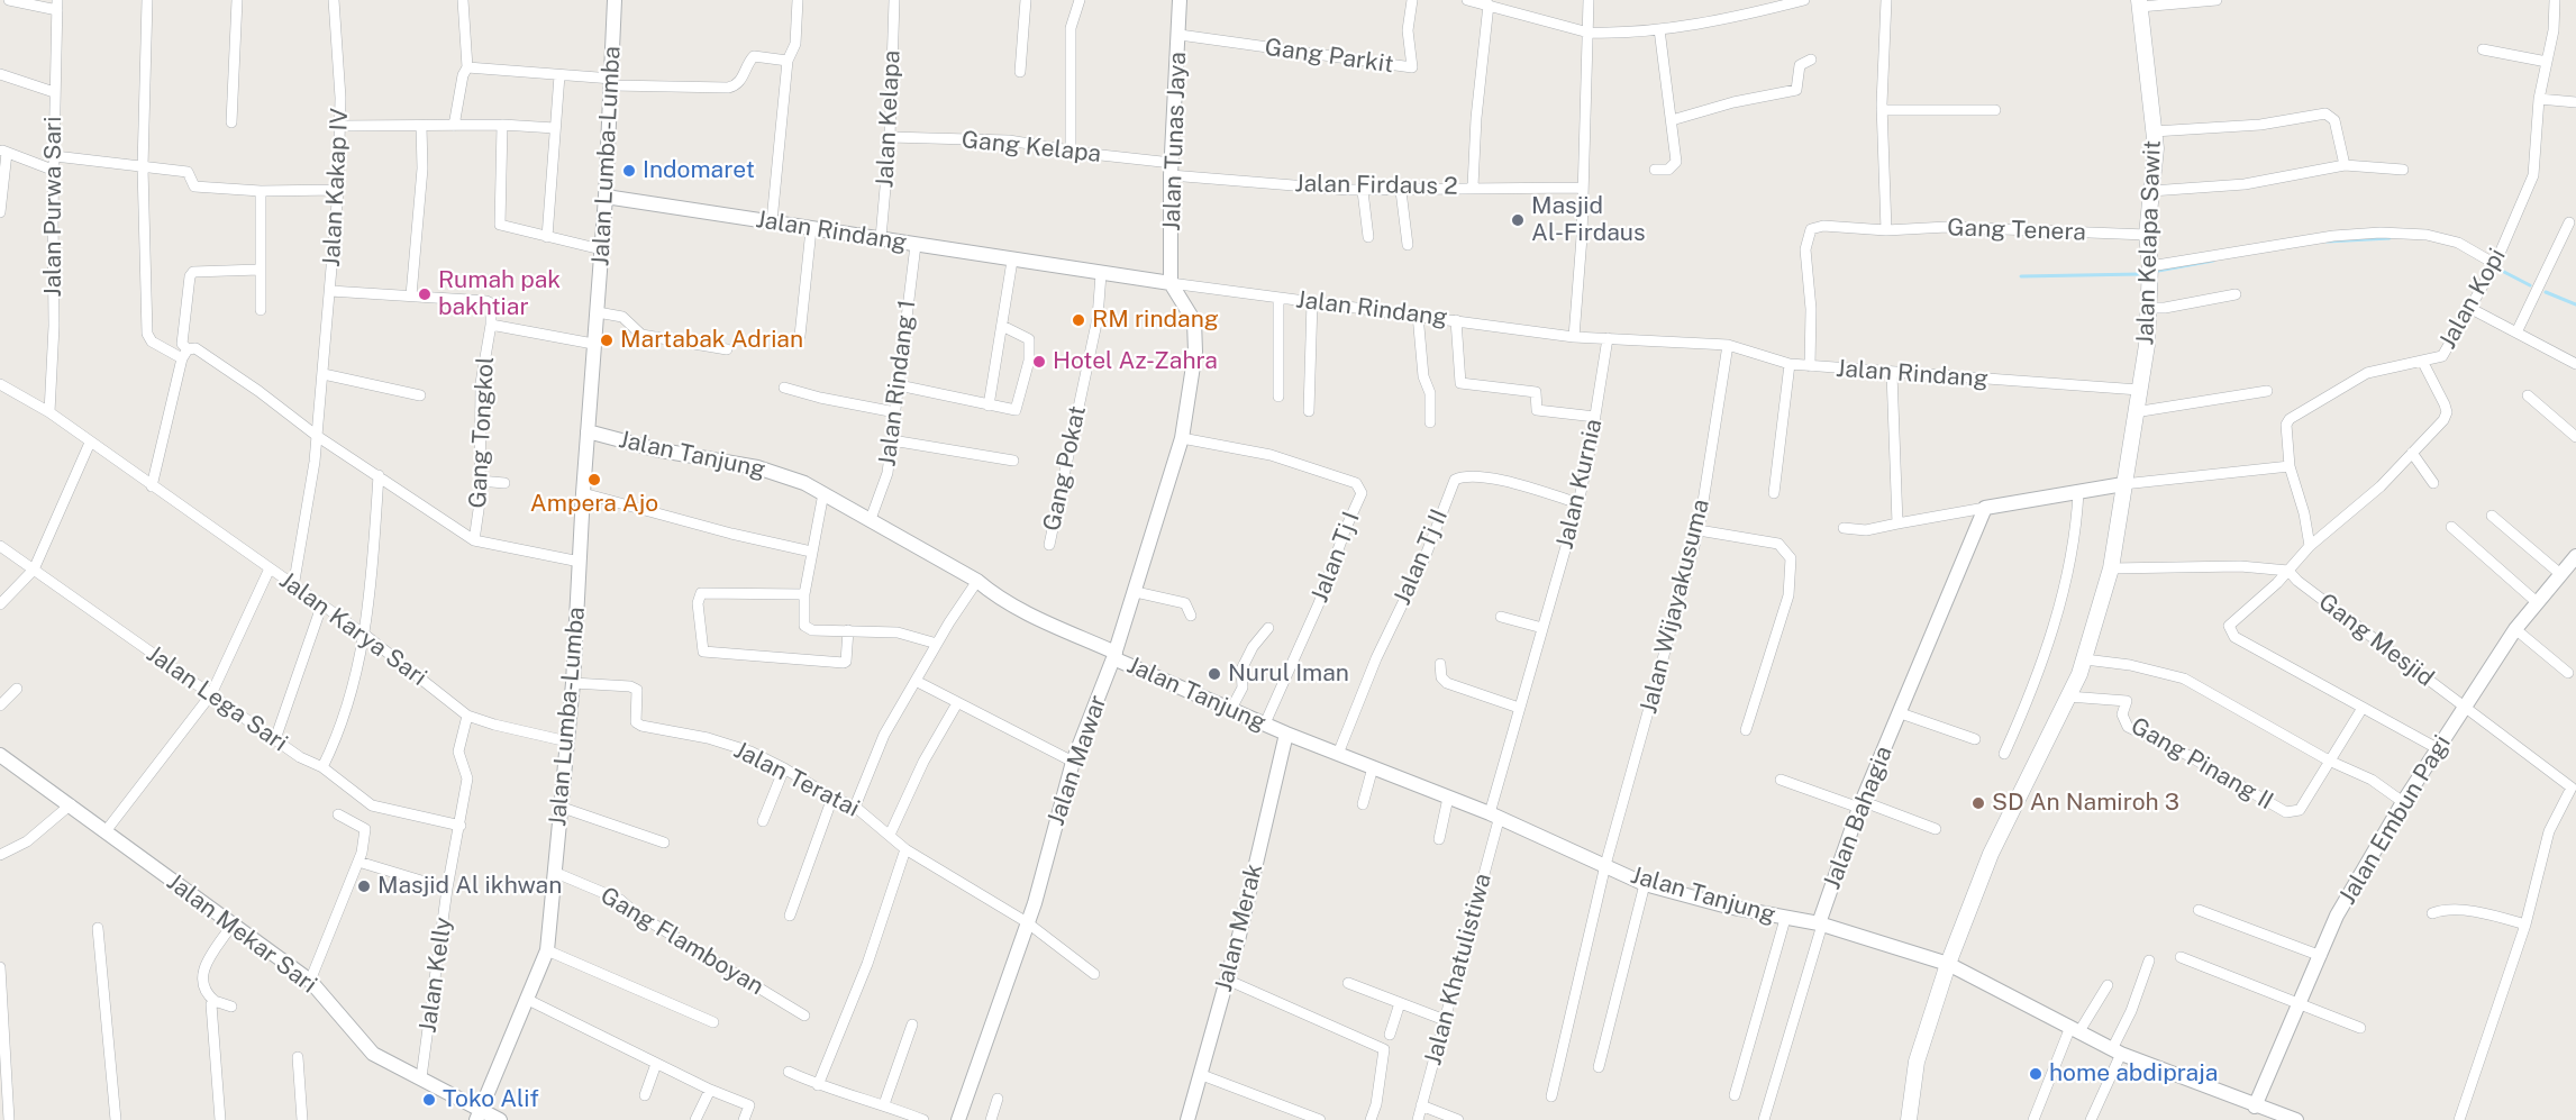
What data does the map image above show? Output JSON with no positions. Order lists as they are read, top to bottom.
{
  "streets": {
    "main road": ["Jalan Kelapa Sawit"],
    "street": [
      "Gang Parkit",
      "Jalan Kelapa",
      "Jalan Tunas Jaya",
      "Gang Kelapa",
      "Jalan Lumba-Lumba",
      "Jalan Firdaus 2",
      "Jalan Kakap IV",
      "Jalan Purwa Sari",
      "Gang Tenera",
      "Jalan Rindang",
      "Jalan Kopi",
      "Jalan Rindang 1",
      "Gang Tongkol",
      "Jalan Tanjung",
      "Gang Pokat",
      "Jalan Kurnia",
      "Jalan Tj I",
      "Jalan Tj II",
      "Jalan Wijayakusuma",
      "Jalan Karya Sari",
      "Gang Mesjid",
      "Jalan Lega Sari",
      "Jalan Mawar",
      "Gang Pinang II",
      "Jalan Teratai",
      "Jalan Bahagia",
      "Jalan Embun Pagi",
      "Jalan Merak",
      "Jalan Mekar Sari",
      "Gang Flamboyan",
      "Jalan Khatulistiwa",
      "Jalan Kelly"
    ]
  },
  "crossings": [
    ["Gang Parkit", "Jalan Tunas Jaya"],
    ["Jalan Kelapa", "Gang Kelapa"],
    ["Jalan Kelapa", "Jalan Rindang"],
    ["Jalan Tunas Jaya", "Gang Kelapa"],
    ["Jalan Tunas Jaya", "Jalan Firdaus 2"],
    ["Jalan Tunas Jaya", "Jalan Rindang"],
    ["Jalan Tunas Jaya", "Jalan Mawar"],
    ["Gang Kelapa", "Jalan Firdaus 2"],
    ["Jalan Lumba-Lumba", "Jalan Rindang"],
    ["Jalan Lumba-Lumba", "Gang Tongkol"],
    ["Jalan Lumba-Lumba", "Jalan Tanjung"],
    ["Jalan Lumba-Lumba", "Jalan Karya Sari"],
    ["Jalan Lumba-Lumba", "Jalan Teratai"],
    ["Jalan Lumba-Lumba", "Jalan Mekar Sari"],
    ["Jalan Lumba-Lumba", "Gang Flamboyan"],
    ["Jalan Kakap IV", "Gang Tongkol"],
    ["Jalan Kakap IV", "Jalan Karya Sari"],
    ["Jalan Purwa Sari", "Jalan Karya Sari"],
    ["Gang Tenera", "Jalan Rindang"],
    ["Gang Tenera", "Jalan Kelapa Sawit"],
    ["Jalan Rindang", "Jalan Kelapa Sawit"],
    ["Jalan Rindang", "Jalan Rindang 1"],
    ["Jalan Rindang", "Gang Pokat"],
    ["Jalan Rindang", "Jalan Kurnia"],
    ["Jalan Rindang", "Jalan Wijayakusuma"],
    ["Jalan Rindang", "Jalan Mawar"],
    ["Jalan Kelapa Sawit", "Jalan Tanjung"],
    ["Jalan Kelapa Sawit", "Gang Pinang II"],
    ["Jalan Rindang 1", "Jalan Tanjung"],
    ["Jalan Tanjung", "Jalan Kurnia"],
    ["Jalan Tanjung", "Jalan Tj I"],
    ["Jalan Tanjung", "Jalan Tj II"],
    ["Jalan Tanjung", "Jalan Wijayakusuma"],
    ["Jalan Tanjung", "Jalan Mawar"],
    ["Jalan Tanjung", "Jalan Bahagia"],
    ["Jalan Tanjung", "Jalan Embun Pagi"],
    ["Jalan Tanjung", "Jalan Merak"],
    ["Jalan Tanjung", "Jalan Khatulistiwa"],
    ["Jalan Kurnia", "Jalan Tj II"],
    ["Jalan Kurnia", "Jalan Khatulistiwa"],
    ["Jalan Tj I", "Jalan Mawar"],
    ["Jalan Karya Sari", "Jalan Kelly"],
    ["Gang Mesjid", "Jalan Embun Pagi"],
    ["Jalan Lega Sari", "Jalan Kelly"],
    ["Jalan Mawar", "Jalan Teratai"],
    ["Jalan Mekar Sari", "Jalan Kelly"]
  ],
  "places": [
    "Indomaret",
    "Masjid Al-Firdaus",
    "Rumah pak bakhtiar",
    "RM rindang",
    "Martabak Adrian",
    "Hotel Az-Zahra",
    "Ampera Ajo",
    "Nurul Iman",
    "SD An Namiroh 3",
    "Masjid Al ikhwan",
    "home abdipraja",
    "Toko Alif"
  ]
}
